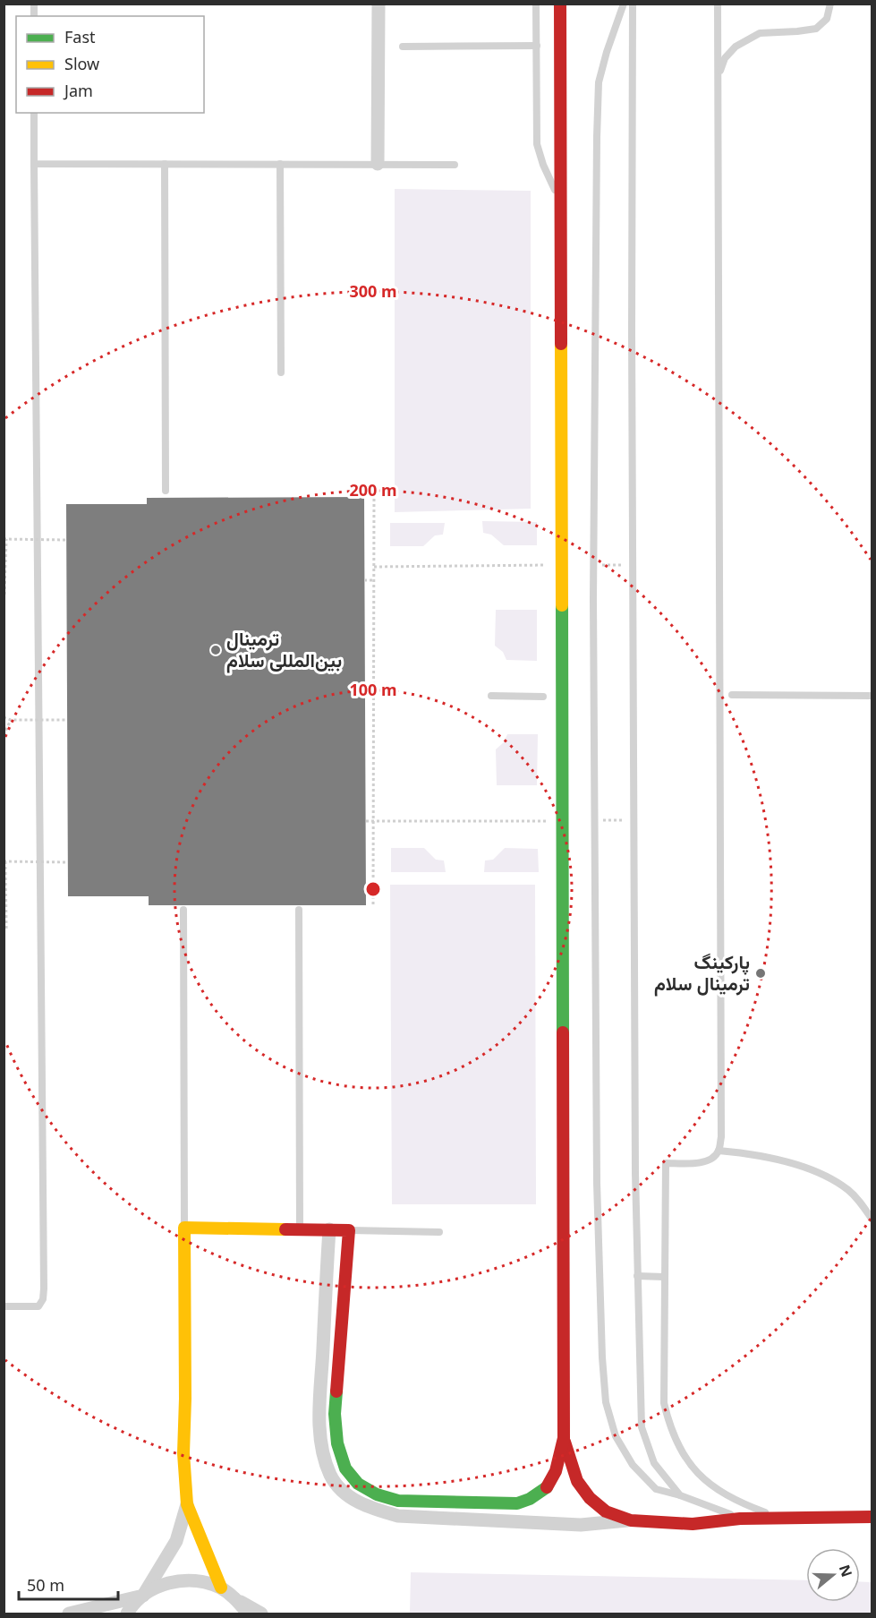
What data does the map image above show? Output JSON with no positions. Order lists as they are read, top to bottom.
{
  "places": ["ترمینال بین‌المللی سلام", "پارکینگ ترمینال سلام"],
  "legend": ["Fast", "Slow", "Jam"],
  "scale_bar": "50 m",
  "north": "right",
  "rings": ["300 m", "200 m", "100 m"]
}
